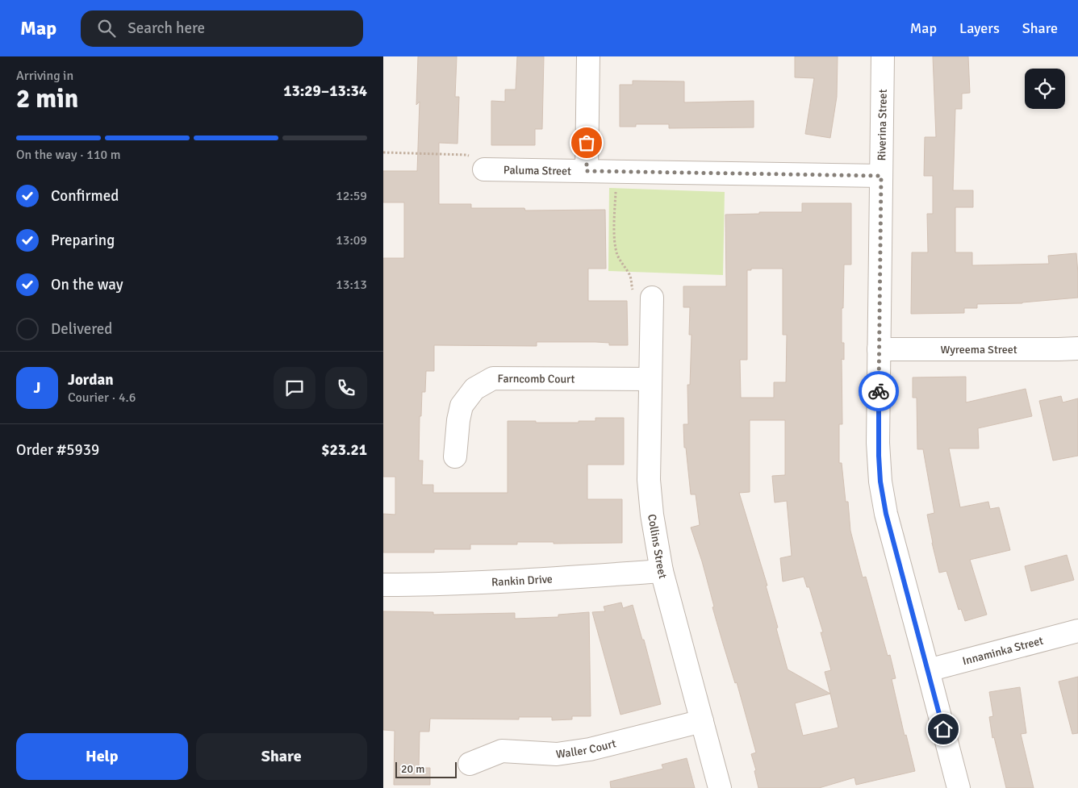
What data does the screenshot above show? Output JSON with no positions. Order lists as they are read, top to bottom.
{
  "streets": {
    "street": [
      "Riverina Street",
      "Paluma Street",
      "Wyreema Street",
      "Farncomb Court",
      "Collins Street",
      "Rankin Drive",
      "Innaminka Street",
      "Waller Court"
    ]
  },
  "crossings": [
    ["Riverina Street", "Paluma Street"],
    ["Riverina Street", "Wyreema Street"],
    ["Riverina Street", "Innaminka Street"],
    ["Farncomb Court", "Collins Street"],
    ["Collins Street", "Rankin Drive"],
    ["Collins Street", "Waller Court"]
  ],
  "scale_bar": "20 m",
  "page": {
    "header": "Map",
    "search": "Search here",
    "nav": ["Map", "Layers", "Share"],
    "heading": ["2 min", "Arriving in", "13:29–13:34"],
    "panel": [
      "Jordan",
      "Courier · 4.6",
      "Order #5939",
      "$23.21"
    ],
    "bar": "On the way · 110 m",
    "list": [
      ["Confirmed", "12:59"],
      ["Preparing", "13:09"],
      ["On the way", "13:13"],
      "Delivered"
    ],
    "round": "J",
    "buttons": ["Help", "Share"],
    "scale": "20 m"
  }
}
